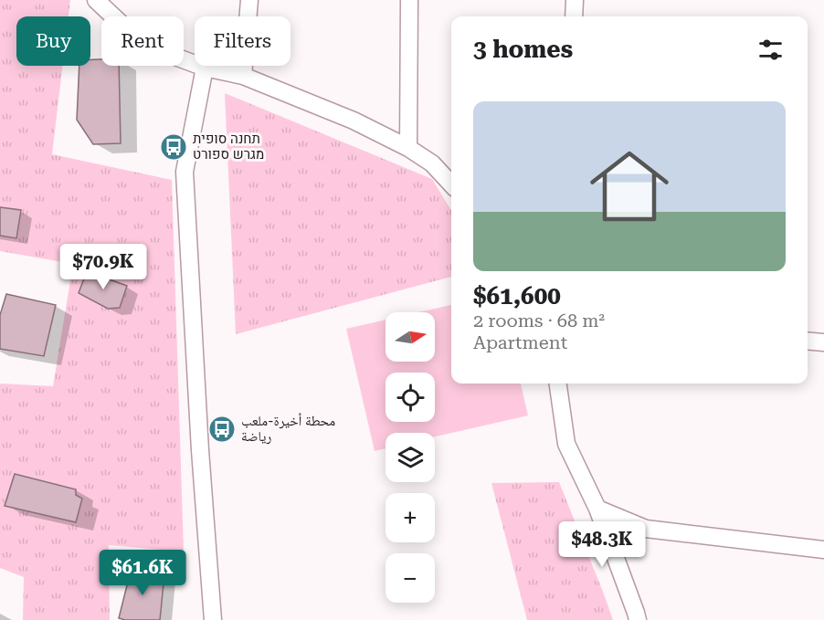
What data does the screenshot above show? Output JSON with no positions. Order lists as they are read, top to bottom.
{
  "places": {
    "bus stop": ["תחנה סופית מגרש ספורט", "محطة أخيرة-ملعب رياضة"]
  },
  "north": "right",
  "page": {
    "chip": ["Buy", "Rent", "Filters"],
    "heading": "3 homes",
    "list": [
      {
        "name": "$61,600",
        "note": "2 rooms · 68 m² · Apartment"
      }
    ],
    "price": ["$70.9K", "$48.3K", "$61.6K"],
    "map_buttons": ["+", "−"]
  }
}
